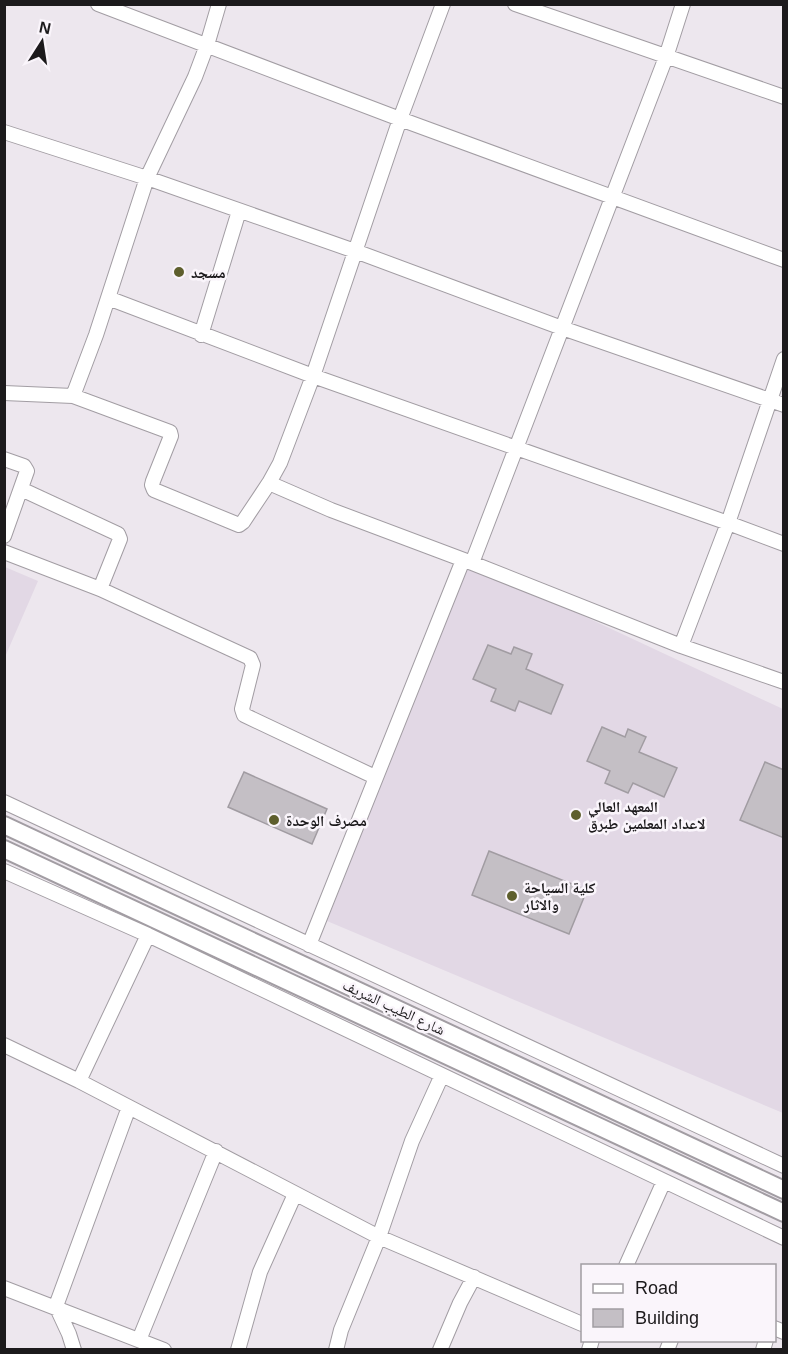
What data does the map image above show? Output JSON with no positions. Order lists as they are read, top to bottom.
{
  "streets": {
    "main road": ["شارع الطيب الشريف"]
  },
  "places": [
    "مسجد",
    "المعهد العالي لاعداد المعلمين طبرق",
    "مصرف الوحدة",
    "كلية السياحة والاثار"
  ],
  "legend": ["Road", "Building"],
  "north": "top"
}
